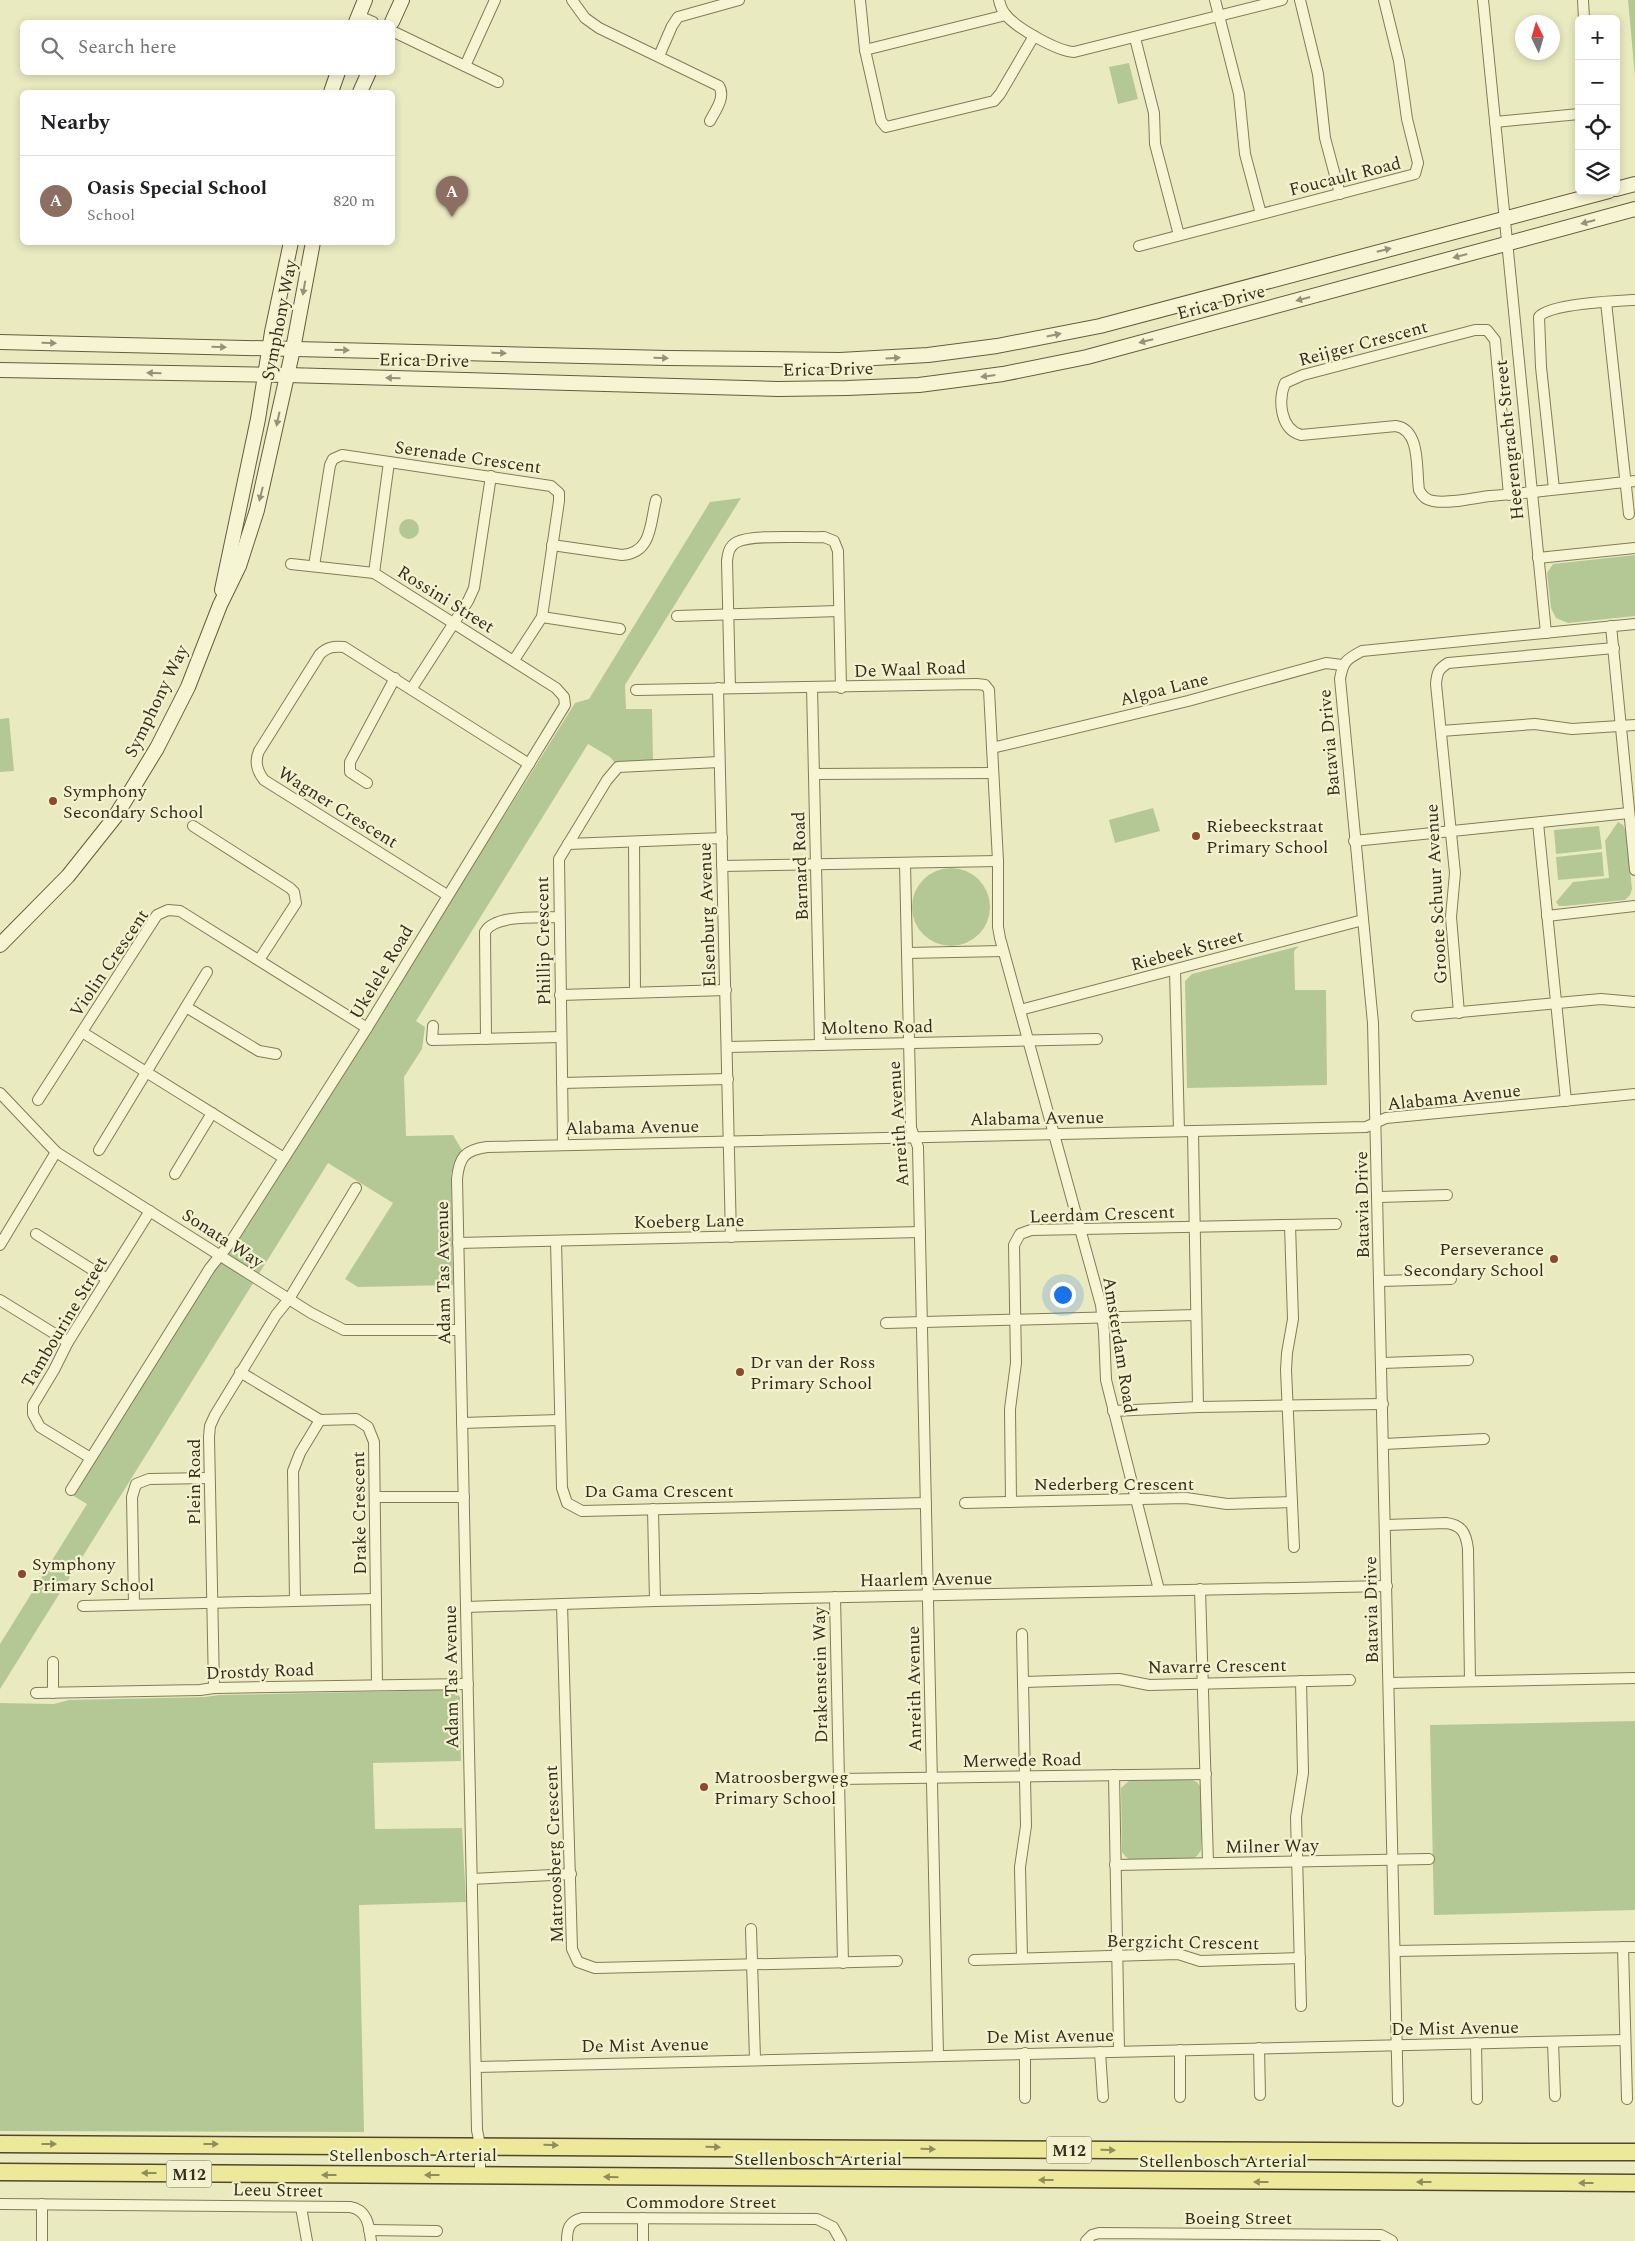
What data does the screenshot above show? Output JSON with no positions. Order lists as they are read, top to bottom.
{
  "streets": {
    "main road": [
      "Erica Drive",
      "Symphony Way",
      "M12",
      "Stellenbosch Arterial"
    ],
    "street": [
      "Foucault Road",
      "Reijger Crescent",
      "Heerengracht Street",
      "Serenade Crescent",
      "Rossini Street",
      "De Waal Road",
      "Algoa Lane",
      "Batavia Drive",
      "Wagner Crescent",
      "Barnard Road",
      "Groote Schuur Avenue",
      "Elsenburg Avenue",
      "Phillip Crescent",
      "Riebeek Street",
      "Violin Crescent",
      "Ukelele Road",
      "Molteno Road",
      "Alabama Avenue",
      "Anreith Avenue",
      "Leerdam Crescent",
      "Koeberg Lane",
      "Sonata Way",
      "Adam Tas Avenue",
      "Tambourine Street",
      "Amsterdam Road",
      "Plein Road",
      "Nederberg Crescent",
      "Da Gama Crescent",
      "Drake Crescent",
      "Haarlem Avenue",
      "Navarre Crescent",
      "Drostdy Road",
      "Drakenstein Way",
      "Merwede Road",
      "Milner Way",
      "Matroosberg Crescent",
      "Bergzicht Crescent",
      "De Mist Avenue",
      "Leeu Street",
      "Commodore Street",
      "Boeing Street"
    ]
  },
  "crossings": [
    ["Erica Drive", "Symphony Way"],
    ["Erica Drive", "Heerengracht Street"],
    ["Heerengracht Street", "Batavia Drive"],
    ["Serenade Crescent", "Rossini Street"],
    ["Rossini Street", "Ukelele Road"],
    ["De Waal Road", "Algoa Lane"],
    ["De Waal Road", "Barnard Road"],
    ["De Waal Road", "Elsenburg Avenue"],
    ["De Waal Road", "Riebeek Street"],
    ["De Waal Road", "Amsterdam Road"],
    ["Algoa Lane", "Batavia Drive"],
    ["Batavia Drive", "Riebeek Street"],
    ["Batavia Drive", "Alabama Avenue"],
    ["Batavia Drive", "Haarlem Avenue"],
    ["Batavia Drive", "Milner Way"],
    ["Batavia Drive", "De Mist Avenue"],
    ["Wagner Crescent", "Ukelele Road"],
    ["Barnard Road", "Molteno Road"],
    ["Elsenburg Avenue", "Phillip Crescent"],
    ["Elsenburg Avenue", "Molteno Road"],
    ["Elsenburg Avenue", "Alabama Avenue"],
    ["Elsenburg Avenue", "Koeberg Lane"],
    ["Phillip Crescent", "Alabama Avenue"],
    ["Riebeek Street", "Amsterdam Road"],
    ["Violin Crescent", "Ukelele Road"],
    ["Ukelele Road", "Sonata Way"],
    ["Ukelele Road", "Tambourine Street"],
    ["Molteno Road", "Anreith Avenue"],
    ["Molteno Road", "Amsterdam Road"],
    ["Alabama Avenue", "Anreith Avenue"],
    ["Alabama Avenue", "Adam Tas Avenue"],
    ["Alabama Avenue", "Amsterdam Road"],
    ["Anreith Avenue", "Koeberg Lane"],
    ["Anreith Avenue", "Da Gama Crescent"],
    ["Anreith Avenue", "Haarlem Avenue"],
    ["Anreith Avenue", "Merwede Road"],
    ["Anreith Avenue", "De Mist Avenue"],
    ["Leerdam Crescent", "Amsterdam Road"],
    ["Leerdam Crescent", "Nederberg Crescent"],
    ["Koeberg Lane", "Adam Tas Avenue"],
    ["Koeberg Lane", "Da Gama Crescent"],
    ["Sonata Way", "Adam Tas Avenue"],
    ["Sonata Way", "Tambourine Street"],
    ["Sonata Way", "Plein Road"],
    ["Adam Tas Avenue", "Haarlem Avenue"],
    ["Adam Tas Avenue", "Drostdy Road"],
    ["Adam Tas Avenue", "De Mist Avenue"],
    ["Adam Tas Avenue", "Stellenbosch Arterial"],
    ["Amsterdam Road", "Nederberg Crescent"],
    ["Amsterdam Road", "Haarlem Avenue"],
    ["Plein Road", "Drostdy Road"],
    ["Drake Crescent", "Drostdy Road"],
    ["Haarlem Avenue", "Drakenstein Way"],
    ["Haarlem Avenue", "Matroosberg Crescent"],
    ["Drakenstein Way", "Merwede Road"],
    ["Drakenstein Way", "Matroosberg Crescent"]
  ],
  "places": [
    "Symphony Secondary School",
    "Riebeeckstraat Primary School",
    "Perseverance Secondary School",
    "Dr van der Ross Primary School",
    "Symphony Primary School",
    "Matroosbergweg Primary School"
  ],
  "north": "top",
  "page": {
    "map_buttons": ["+", "−"],
    "search": "Search here",
    "heading": "Nearby",
    "list": [
      {
        "mark": "A",
        "name": "Oasis Special School",
        "note": "School",
        "value": "820 m"
      }
    ],
    "pins": "A"
  }
}
